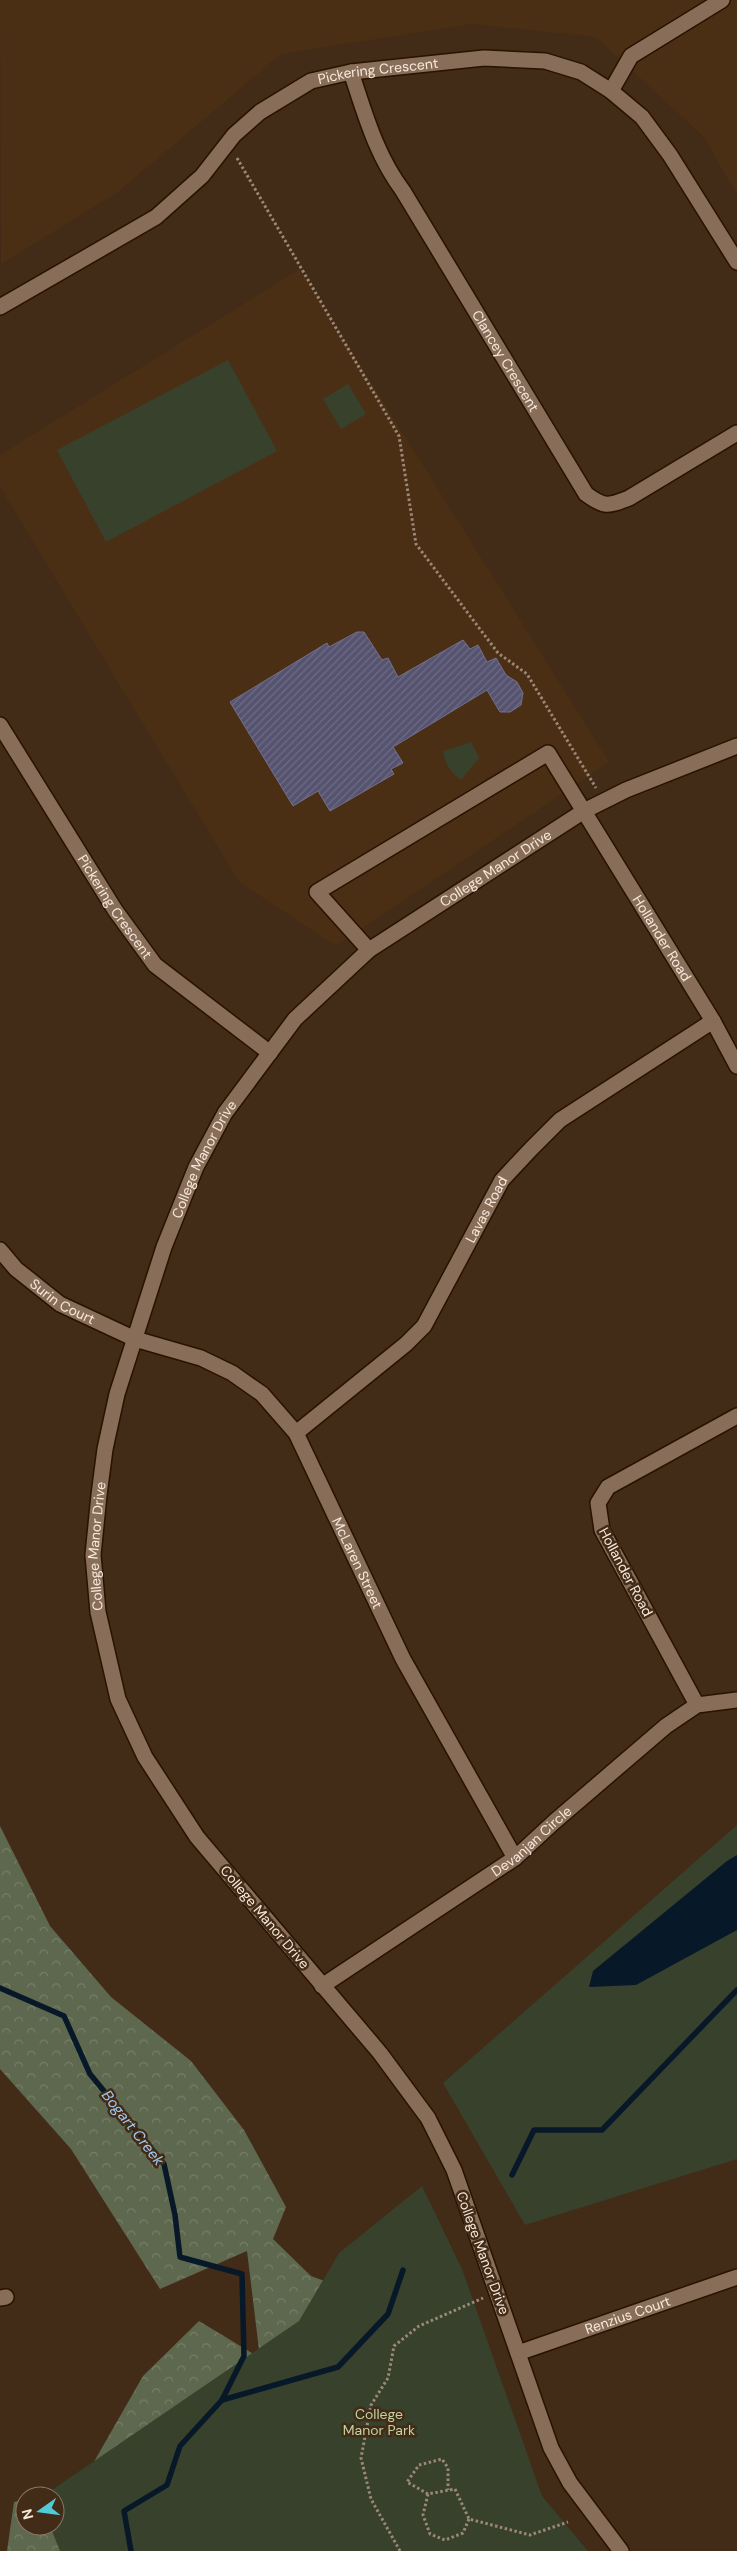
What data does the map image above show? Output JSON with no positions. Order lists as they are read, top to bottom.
{
  "streets": {
    "street": [
      "Pickering Crescent",
      "Clancey Crescent",
      "College Manor Drive",
      "Hollander Road",
      "Lavas Road",
      "Surin Court",
      "McLaren Street",
      "Devanjan Circle",
      "Renzius Court"
    ]
  },
  "crossings": [
    ["Pickering Crescent", "Clancey Crescent"],
    ["Pickering Crescent", "College Manor Drive"],
    ["College Manor Drive", "Hollander Road"],
    ["College Manor Drive", "Surin Court"],
    ["College Manor Drive", "McLaren Street"],
    ["College Manor Drive", "Devanjan Circle"],
    ["College Manor Drive", "Renzius Court"],
    ["Hollander Road", "Lavas Road"],
    ["Hollander Road", "Devanjan Circle"],
    ["Lavas Road", "McLaren Street"],
    ["Surin Court", "McLaren Street"],
    ["McLaren Street", "Devanjan Circle"]
  ],
  "water": ["Bogart Creek"],
  "parks": ["College Manor Park"],
  "north": "left"
}
